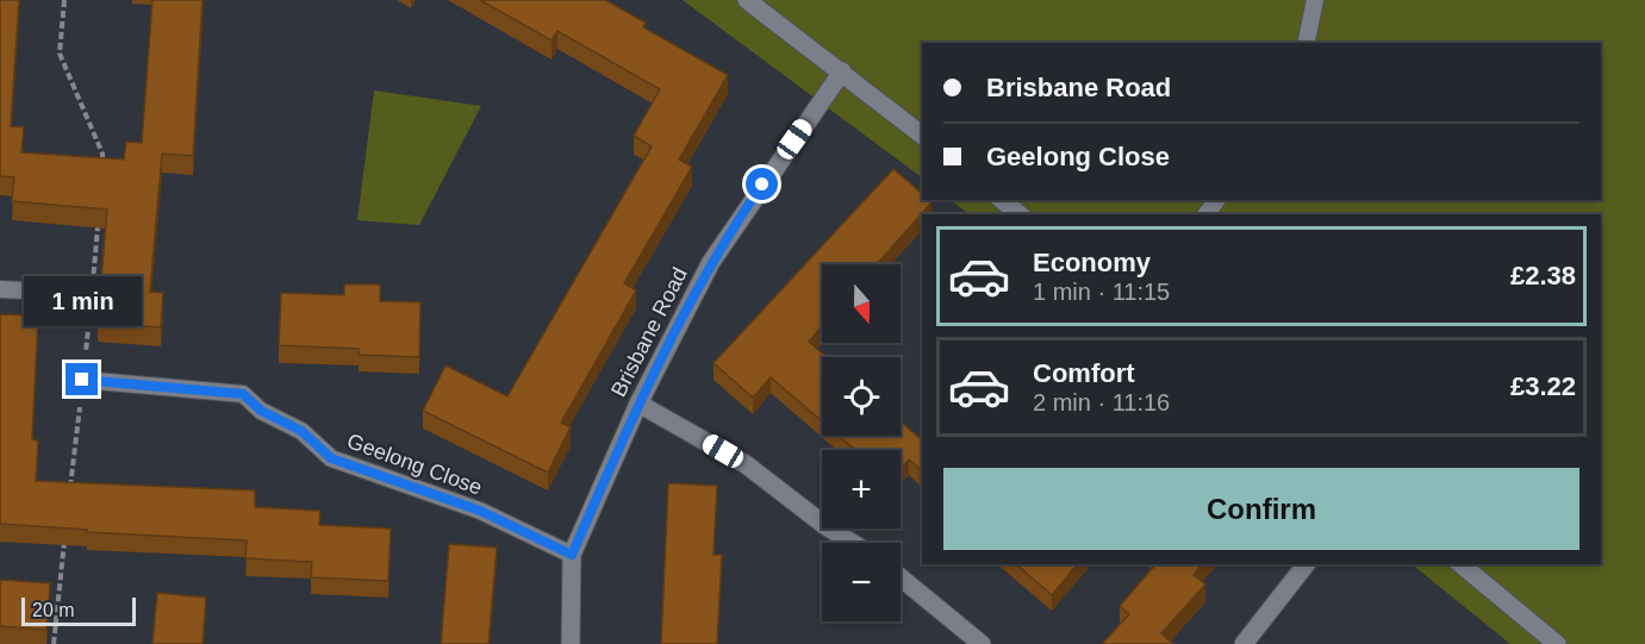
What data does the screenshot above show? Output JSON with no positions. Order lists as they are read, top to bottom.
{
  "streets": {
    "street": ["Brisbane Road"],
    "lane": ["Geelong Close"]
  },
  "crossings": [
    ["Brisbane Road", "Geelong Close"]
  ],
  "scale_bar": "20 m",
  "north": "bottom",
  "page": {
    "banner": ["Brisbane Road", "Geelong Close"],
    "list": [
      {
        "name": "Economy",
        "note": "1 min · 11:15",
        "value": "£2.38"
      },
      {
        "name": "Comfort",
        "note": "2 min · 11:16",
        "value": "£3.22"
      }
    ],
    "map_buttons": ["+", "−"],
    "bubble": "1 min",
    "buttons": "Confirm",
    "scale": "20 m"
  }
}
